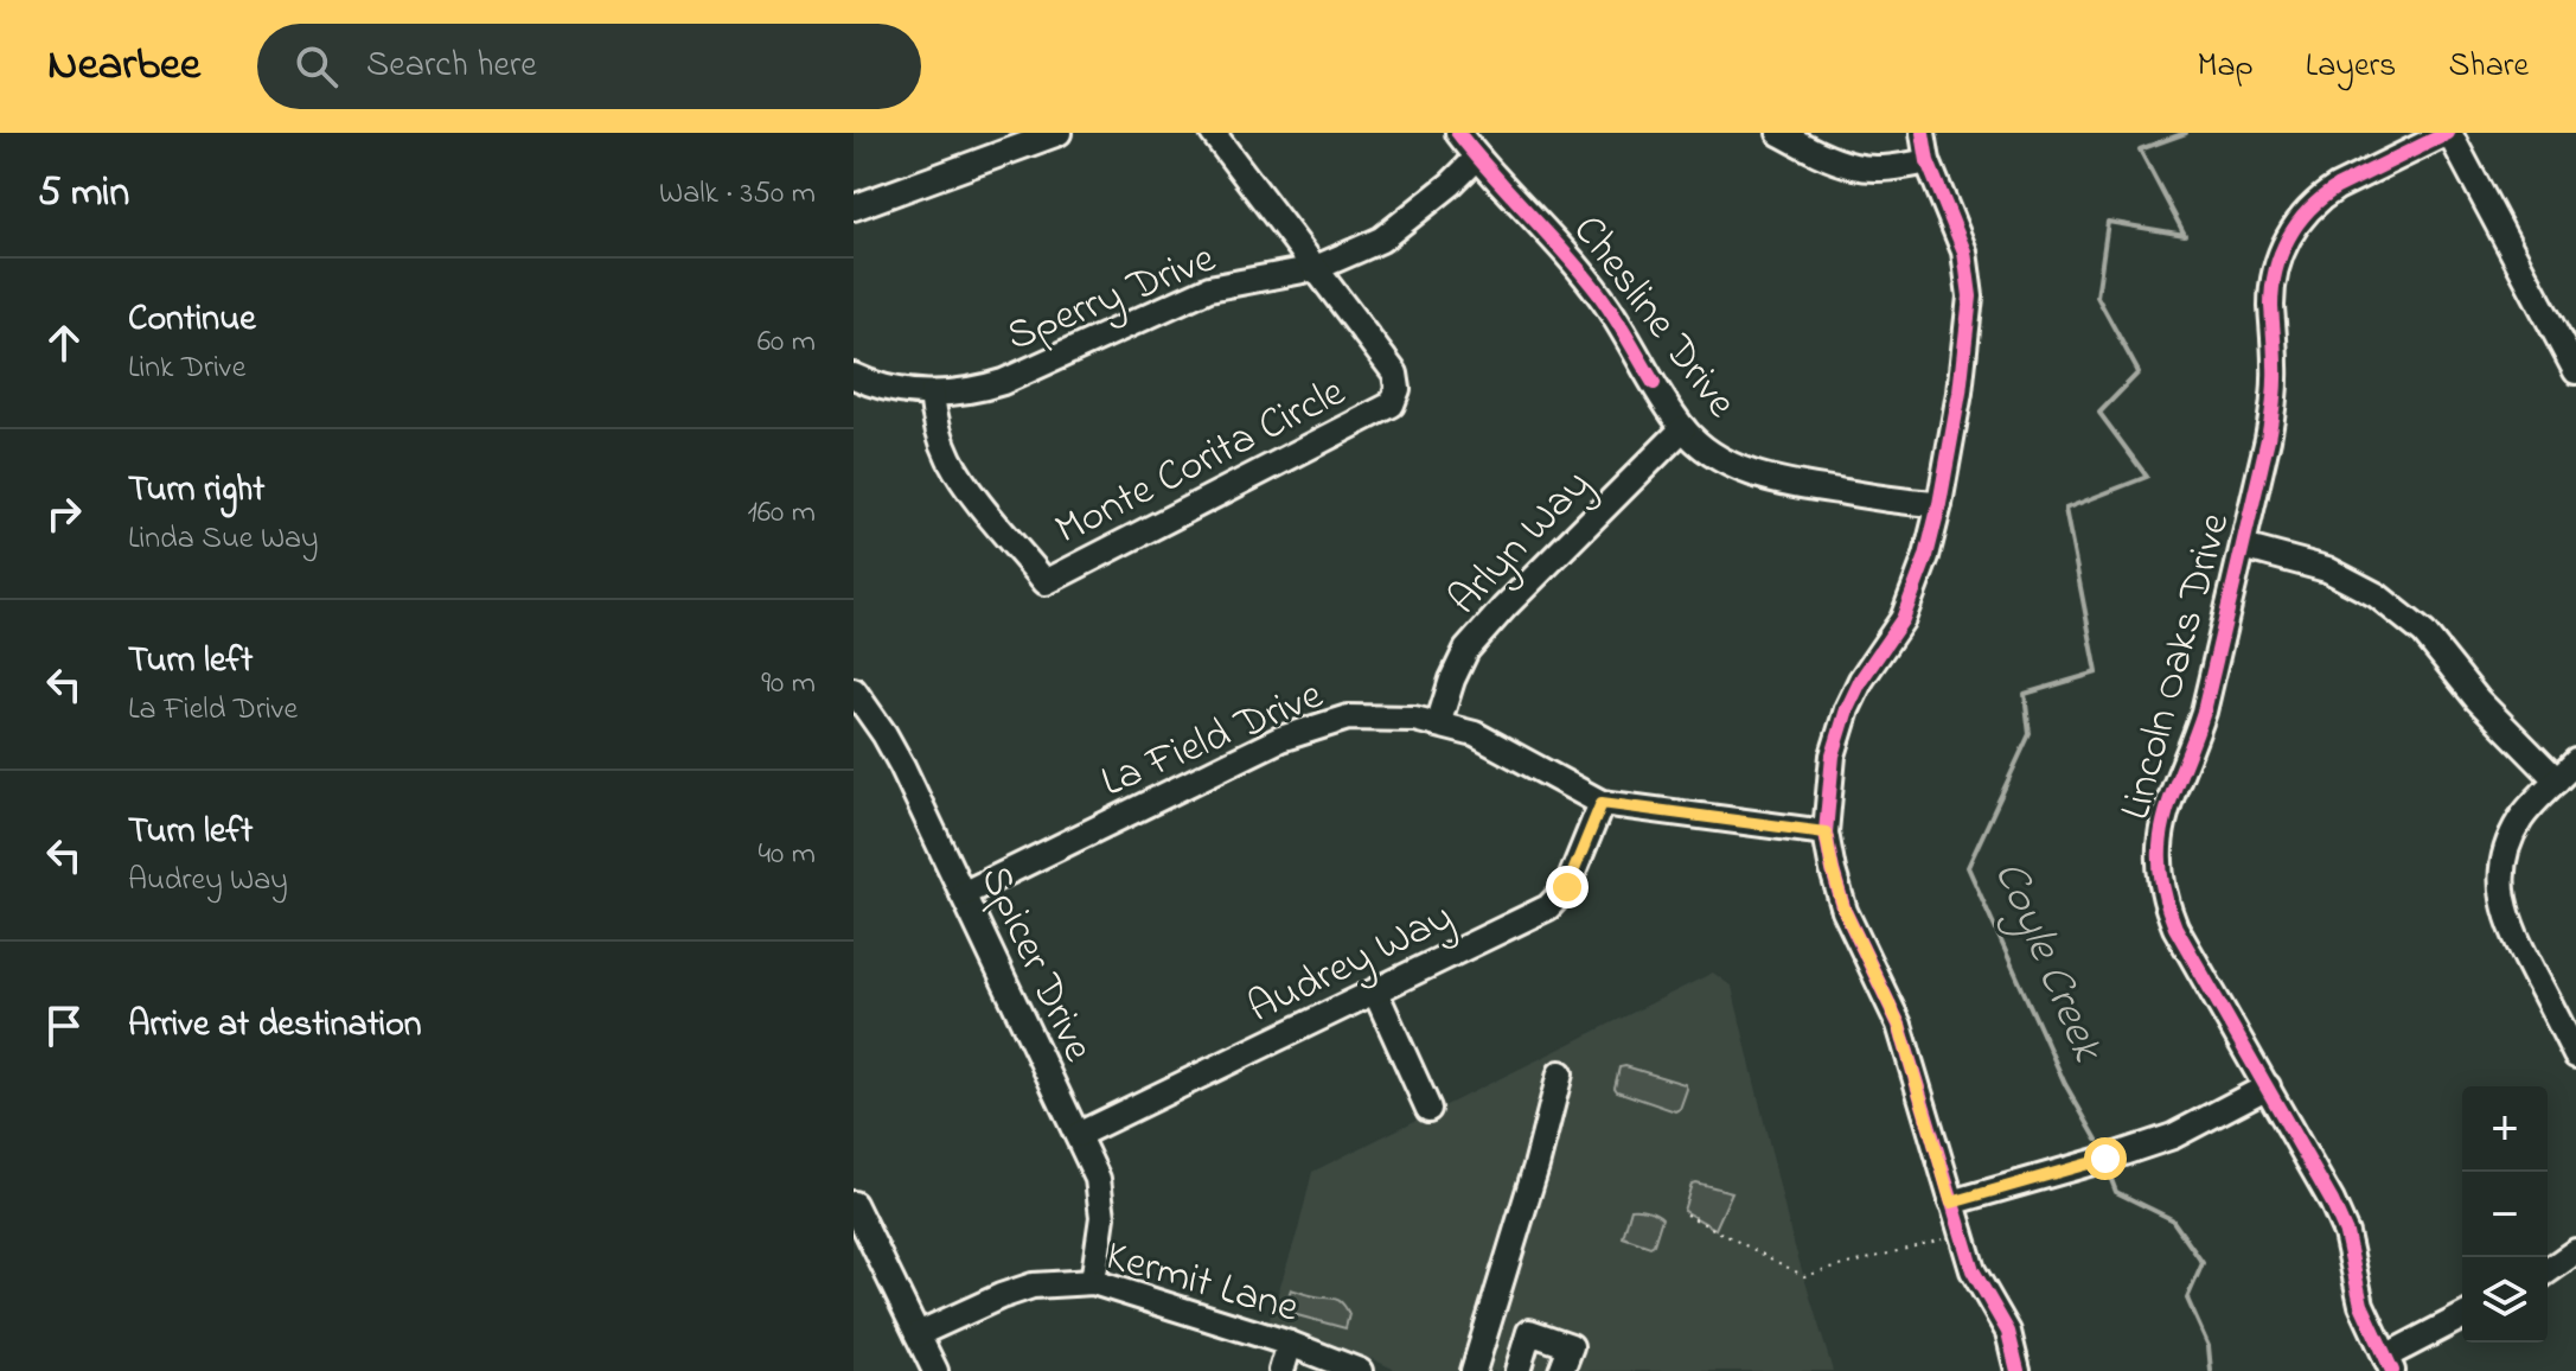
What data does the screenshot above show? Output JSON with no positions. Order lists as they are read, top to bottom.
{
  "streets": {
    "street": [
      "Sperry Drive",
      "Chesline Drive",
      "Monte Corita Circle",
      "Arlyn Way",
      "Lincoln Oaks Drive",
      "La Field Drive",
      "Audrey Way",
      "Spicer Drive",
      "Kermit Lane"
    ]
  },
  "crossings": [
    ["Sperry Drive", "Chesline Drive"],
    ["Sperry Drive", "Monte Corita Circle"],
    ["Chesline Drive", "Arlyn Way"],
    ["Arlyn Way", "La Field Drive"],
    ["La Field Drive", "Audrey Way"],
    ["La Field Drive", "Spicer Drive"],
    ["Audrey Way", "Spicer Drive"],
    ["Spicer Drive", "Kermit Lane"]
  ],
  "water": ["Coyle Creek"],
  "page": {
    "header": "Nearbee",
    "search": "Search here",
    "nav": ["Map", "Layers", "Share"],
    "heading": ["5 min", "Walk · 350 m"],
    "list": [
      ["Continue", "Link Drive", "60 m"],
      ["Turn right", "Linda Sue Way", "160 m"],
      ["Turn left", "La Field Drive", "90 m"],
      ["Turn left", "Audrey Way", "40 m"],
      "Arrive at destination"
    ],
    "map_buttons": ["+", "−"]
  }
}
